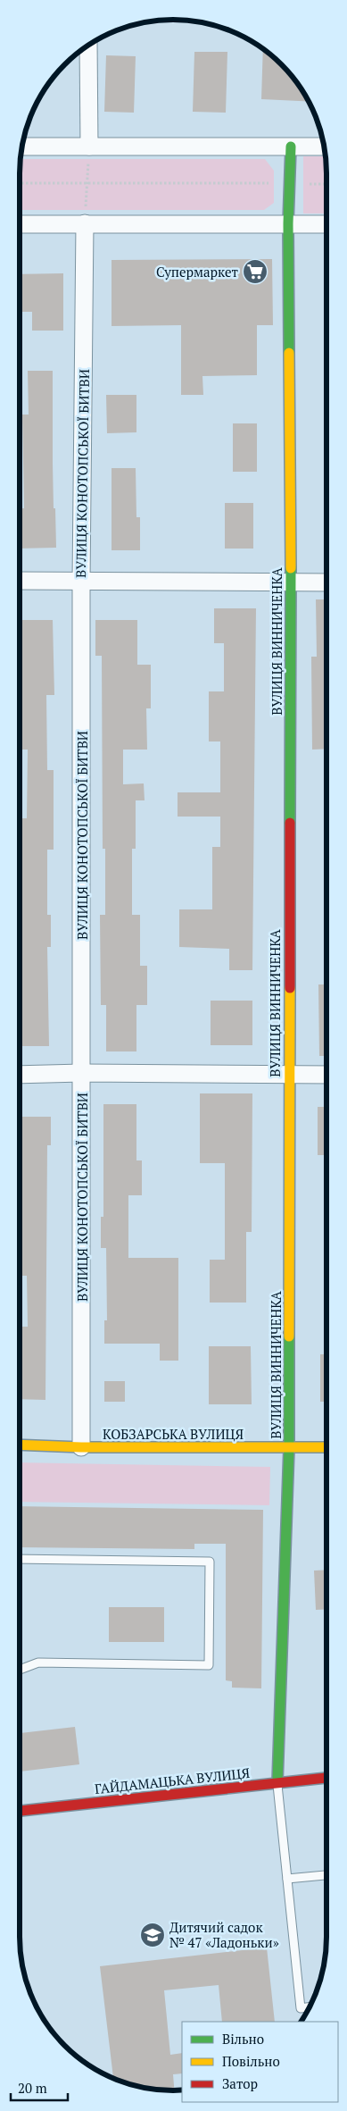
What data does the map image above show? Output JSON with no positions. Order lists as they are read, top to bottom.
{
  "streets": {
    "street": [
      "ВУЛИЦЯ КОНОТОПСЬКОЇ БИТВИ",
      "ВУЛИЦЯ ВИННИЧЕНКА",
      "КОБЗАРСЬКА ВУЛИЦЯ",
      "ГАЙДАМАЦЬКА ВУЛИЦЯ"
    ]
  },
  "crossings": [
    ["ВУЛИЦЯ КОНОТОПСЬКОЇ БИТВИ", "КОБЗАРСЬКА ВУЛИЦЯ"],
    ["ВУЛИЦЯ ВИННИЧЕНКА", "КОБЗАРСЬКА ВУЛИЦЯ"],
    ["ВУЛИЦЯ ВИННИЧЕНКА", "ГАЙДАМАЦЬКА ВУЛИЦЯ"]
  ],
  "places": {
    "supermarket": ["Супермаркет"],
    "school or university": ["Дитячий садок № 47 «Ладоньки»"]
  },
  "legend": ["Вільно", "Повільно", "Затор"],
  "scale_bar": "20 m"
}
